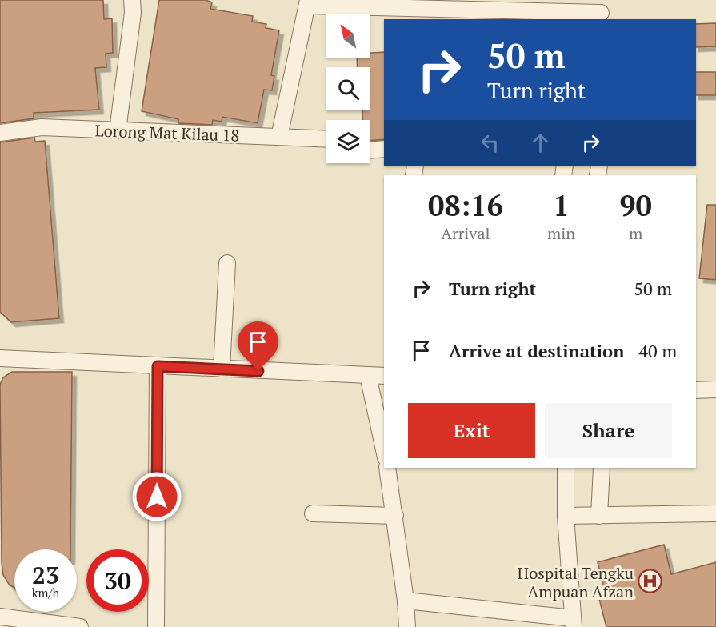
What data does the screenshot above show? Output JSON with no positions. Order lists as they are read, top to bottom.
{
  "streets": {
    "street": ["Lorong Mat Kilau 18"]
  },
  "places": {
    "hospital": ["Hospital Tengku Ampuan Afzan"]
  },
  "north": "top left",
  "page": {
    "turn": ["50 m", "Turn right"],
    "eta": [
      "08:16",
      "Arrival",
      "1",
      "min",
      "90",
      "m"
    ],
    "list": [
      {
        "name": "Turn right",
        "value": "50 m"
      },
      {
        "name": "Arrive at destination",
        "value": "40 m"
      }
    ],
    "buttons": ["Exit", "Share"],
    "speed": "23 km/h",
    "limit": "30"
  }
}
